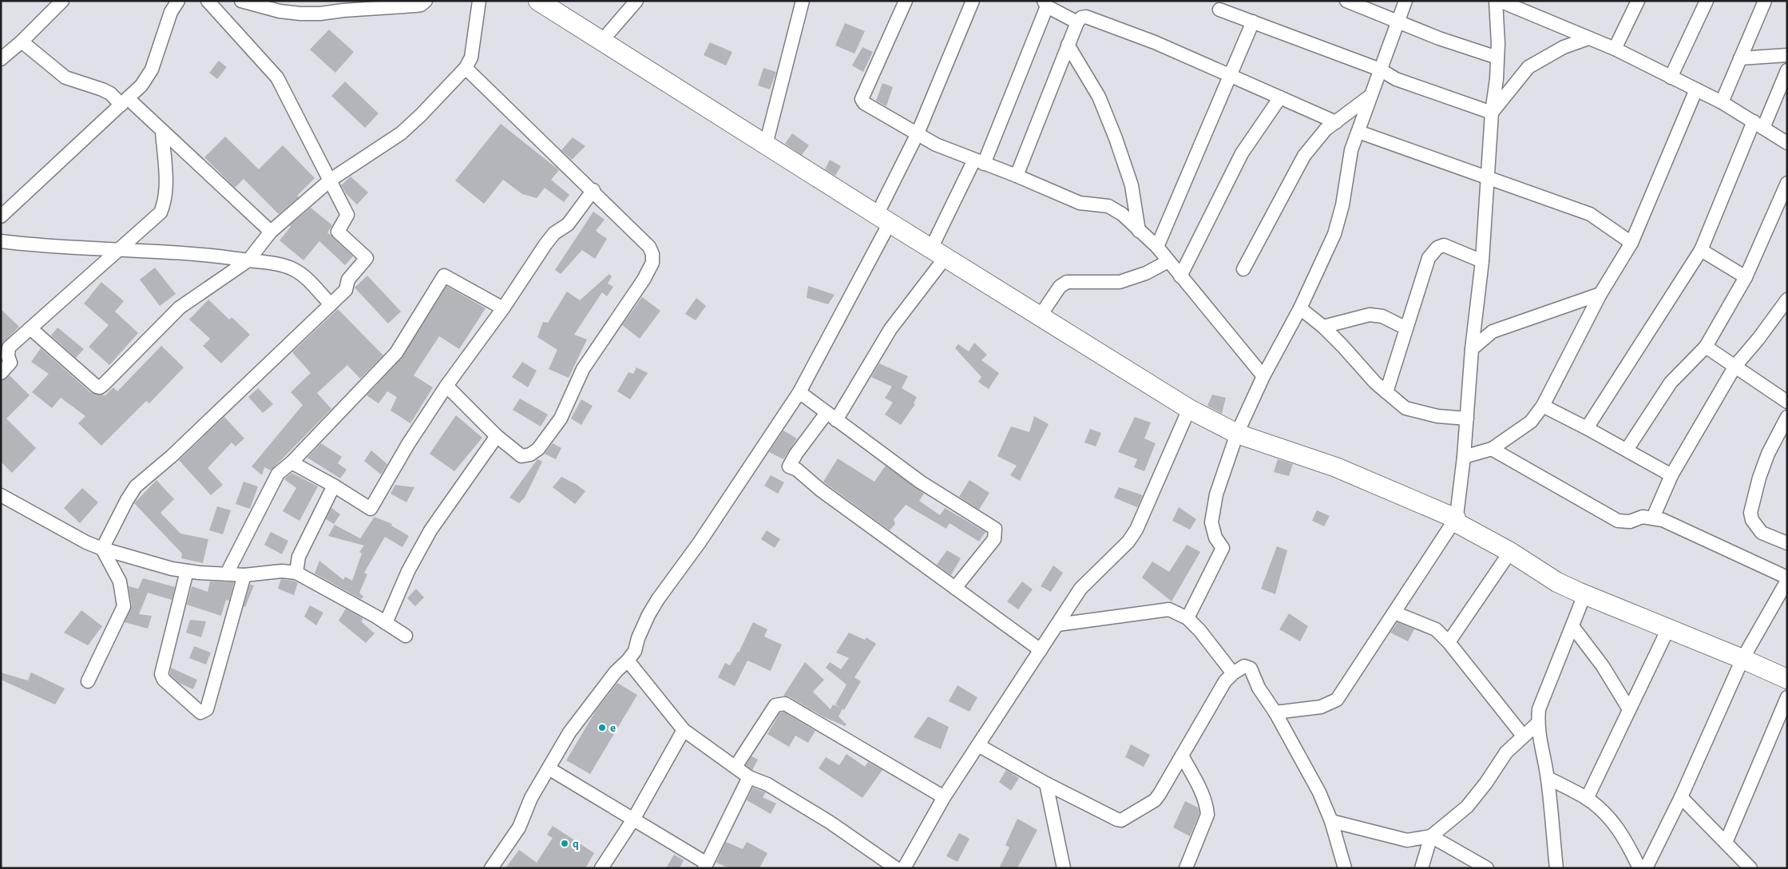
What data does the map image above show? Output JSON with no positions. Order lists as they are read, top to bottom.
{
  "places": ["e", "q"]
}
